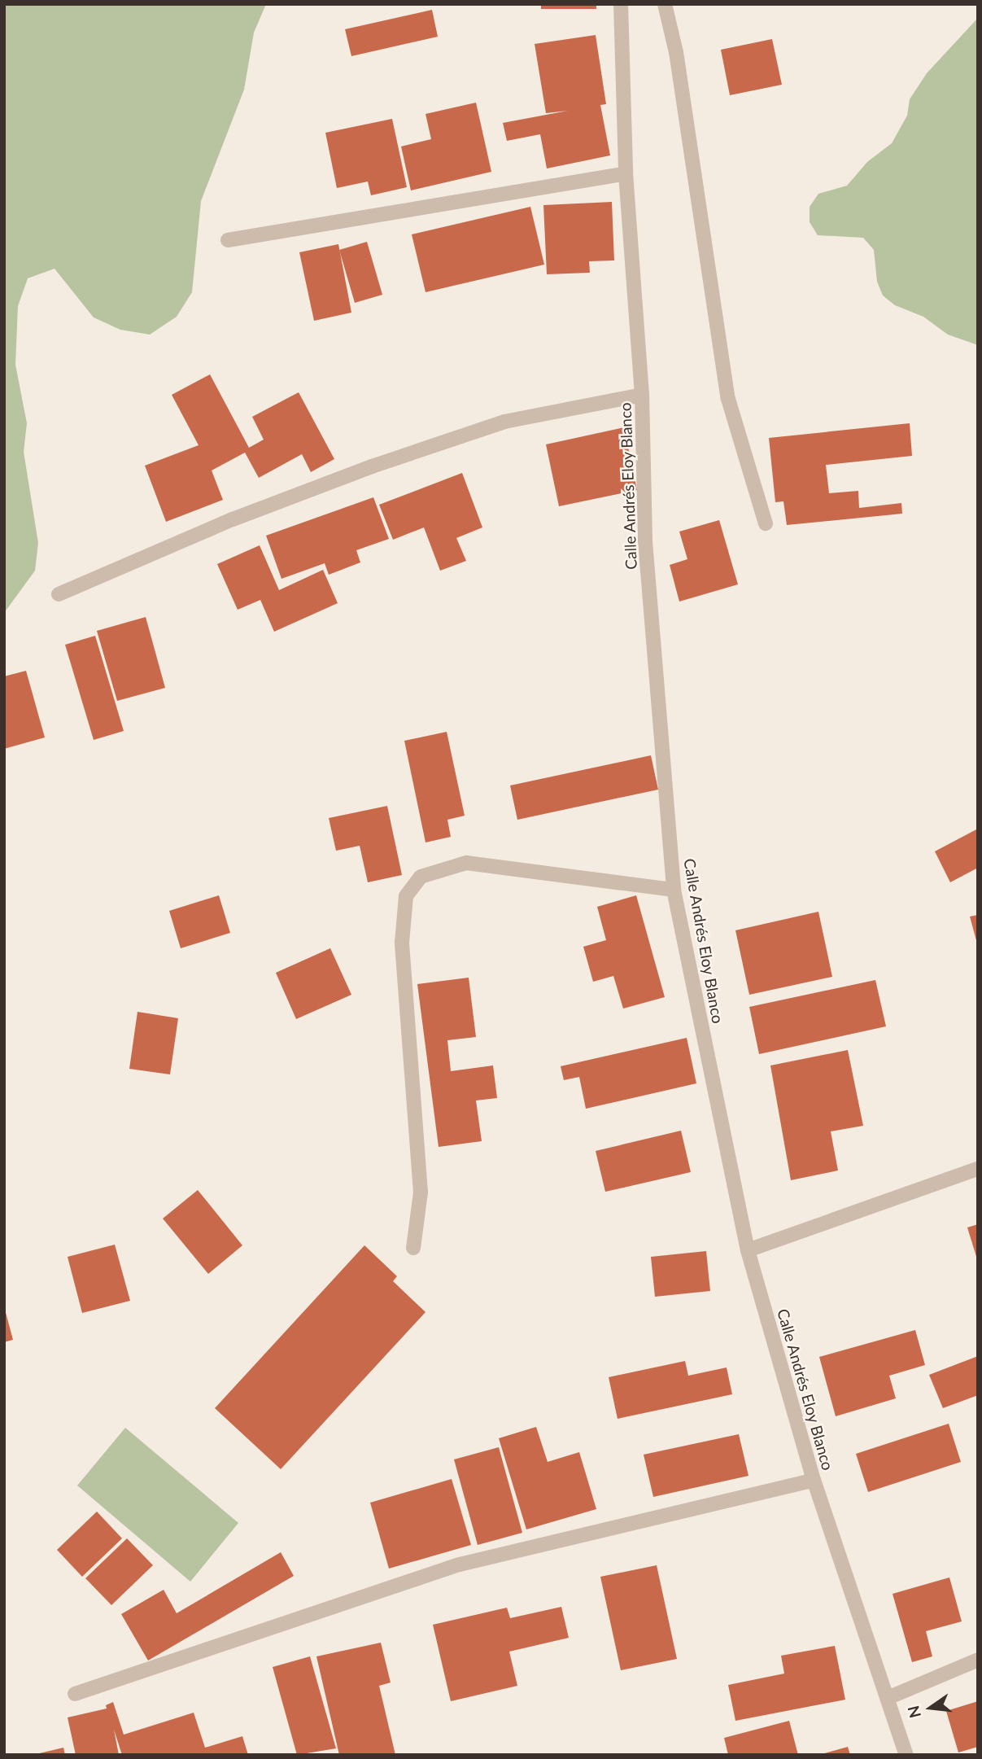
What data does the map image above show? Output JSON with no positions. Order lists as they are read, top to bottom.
{
  "streets": {
    "street": ["Calle Andrés Eloy Blanco"]
  },
  "north": "left"
}
